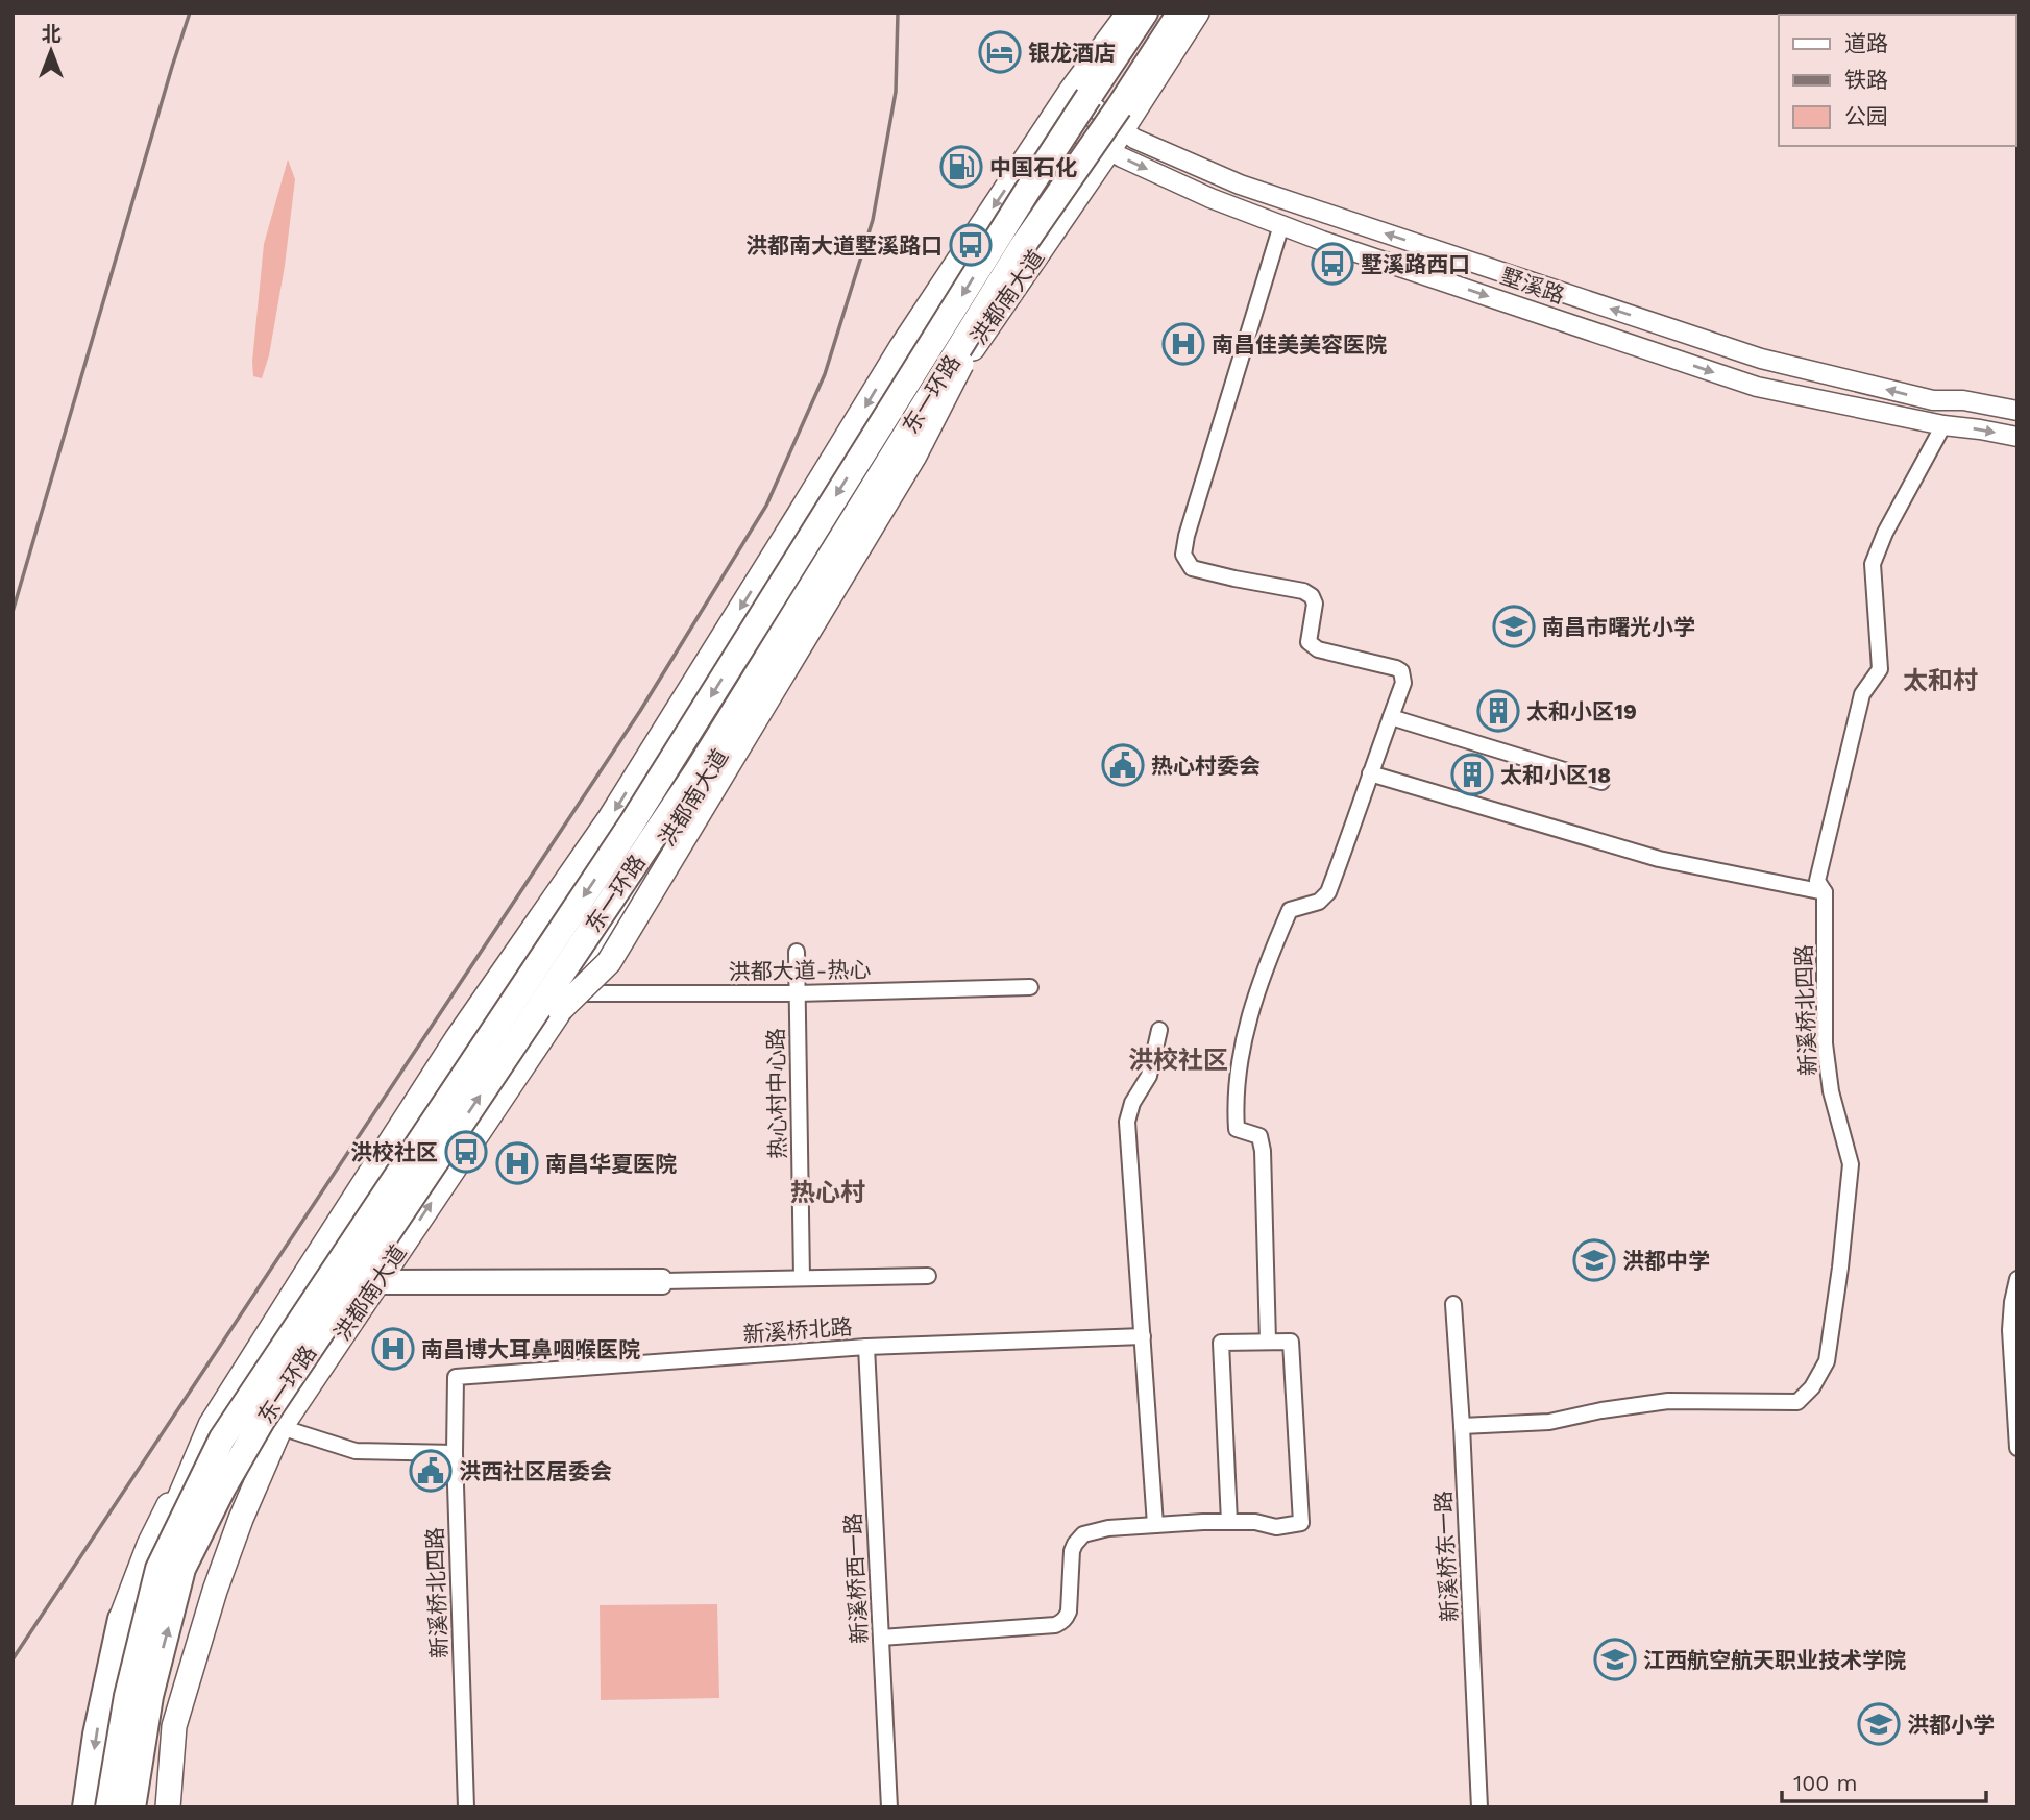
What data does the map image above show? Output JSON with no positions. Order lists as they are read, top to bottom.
{
  "streets": {
    "highway": ["东一环路"],
    "main road": ["洪都南大道"],
    "street": [
      "墅溪路",
      "洪都大道-热心",
      "新溪桥北四路",
      "热心村中心路",
      "新溪桥北路",
      "新溪桥东一路",
      "新溪桥西一路"
    ]
  },
  "crossings": [
    ["墅溪路", "洪都南大道"],
    ["墅溪路", "新溪桥北四路"],
    ["洪都南大道", "洪都大道-热心"],
    ["洪都大道-热心", "热心村中心路"],
    ["新溪桥北四路", "新溪桥北路"],
    ["新溪桥北四路", "新溪桥东一路"],
    ["新溪桥北路", "新溪桥西一路"]
  ],
  "districts": ["太和村", "洪校社区", "热心村"],
  "places": {
    "hotel": ["银龙酒店"],
    "fuel station": ["中国石化"],
    "bus stop": ["洪都南大道墅溪路口", "墅溪路西口", "洪校社区"],
    "hospital": ["南昌佳美美容医院", "南昌华夏医院", "南昌博大耳鼻咽喉医院"],
    "school or university": [
      "南昌市曙光小学",
      "洪都中学",
      "江西航空航天职业技术学院",
      "洪都小学"
    ],
    "building": ["太和小区19", "太和小区18"],
    "public building": ["热心村委会", "洪西社区居委会"]
  },
  "legend": ["道路", "铁路", "公园"],
  "scale_bar": "100 m",
  "north": "top"
}
